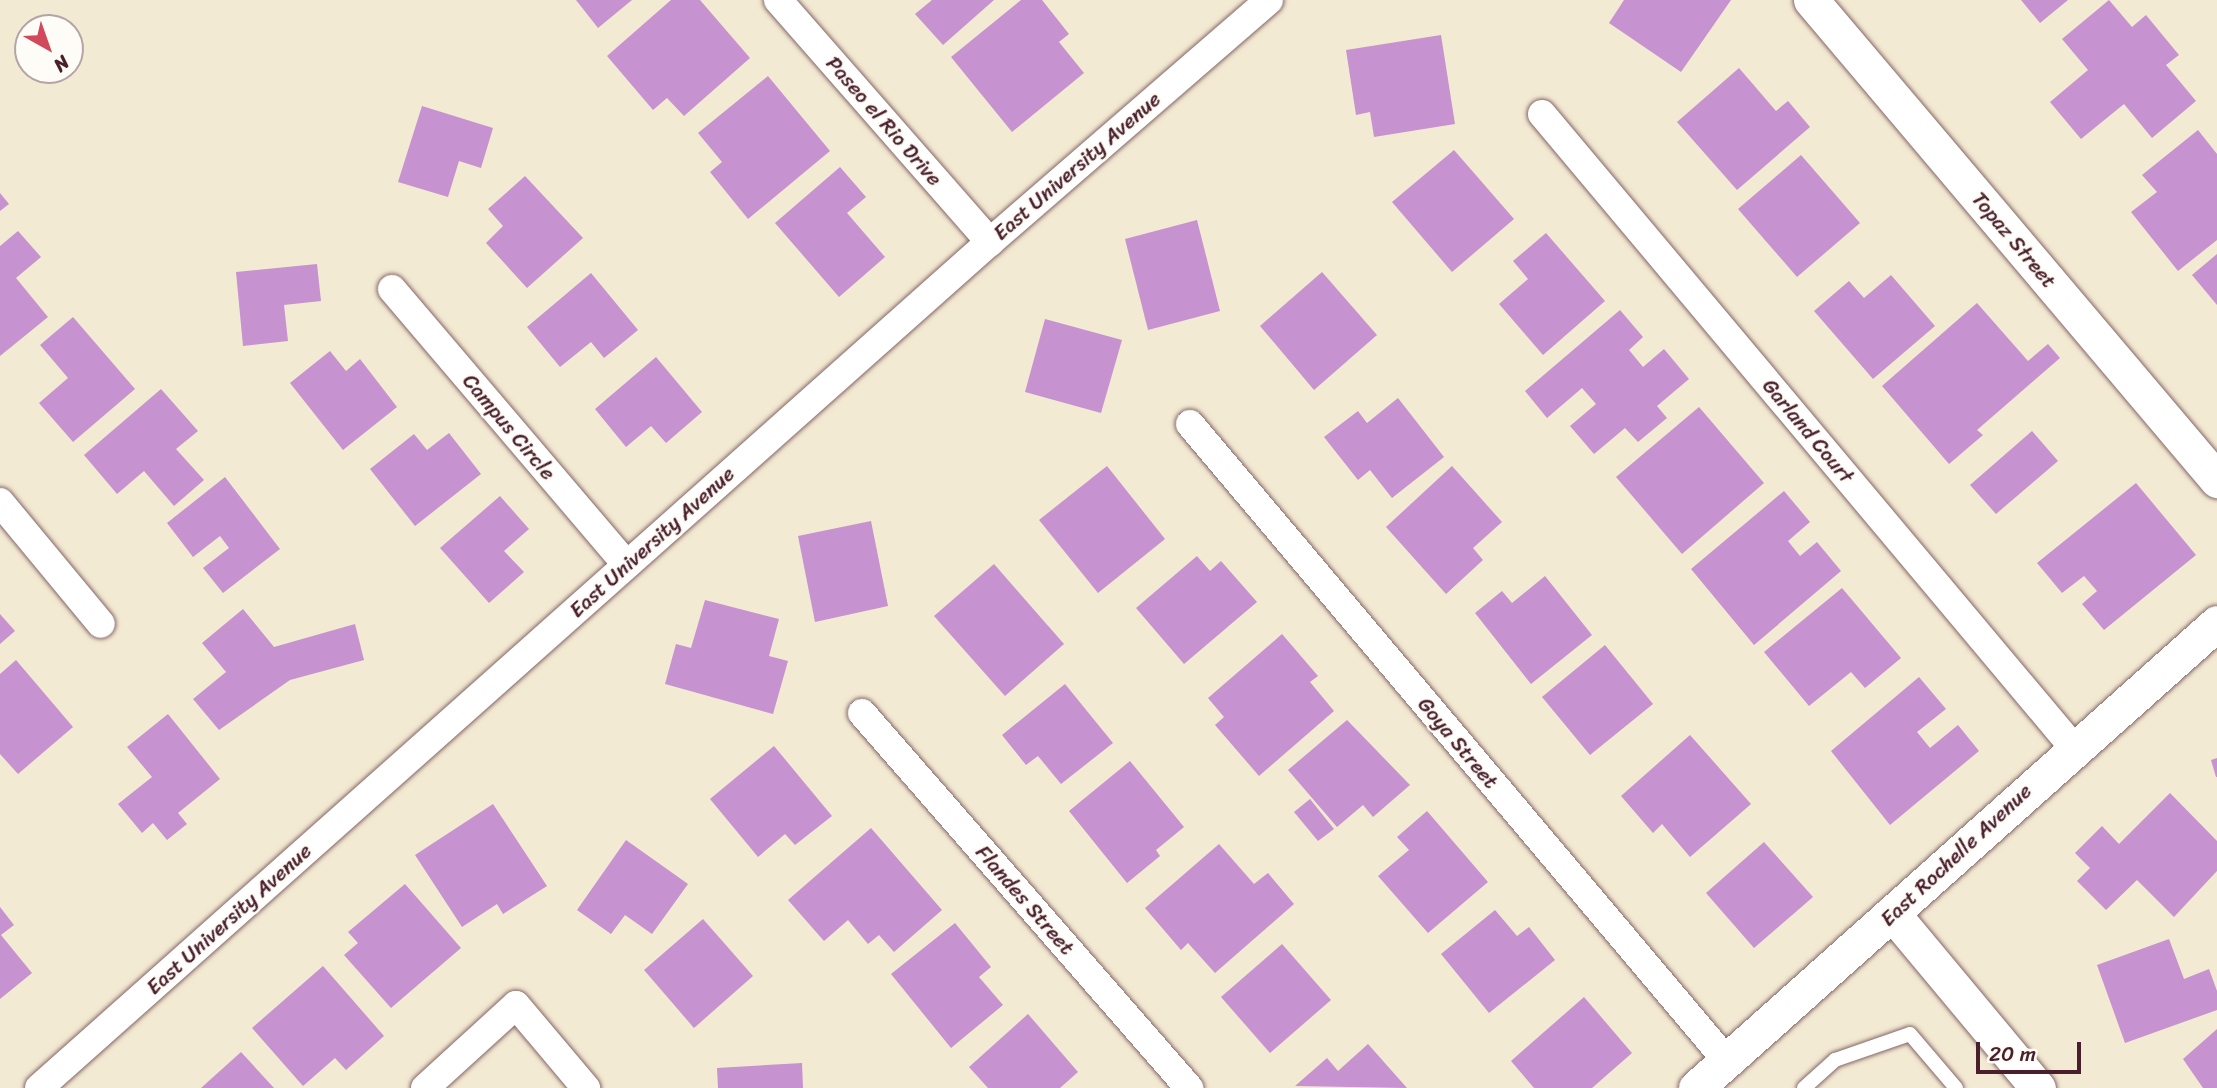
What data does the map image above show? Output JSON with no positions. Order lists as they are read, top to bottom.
{
  "streets": {
    "street": [
      "Paseo el Rio Drive",
      "East University Avenue",
      "Topaz Street",
      "Campus Circle",
      "Garland Court",
      "Goya Street",
      "East Rochelle Avenue",
      "Flandes Street"
    ]
  },
  "crossings": [
    ["Paseo el Rio Drive", "East University Avenue"],
    ["East University Avenue", "Campus Circle"],
    ["Garland Court", "East Rochelle Avenue"],
    ["Goya Street", "East Rochelle Avenue"]
  ],
  "scale_bar": "20 m",
  "north": "bottom right"
}
